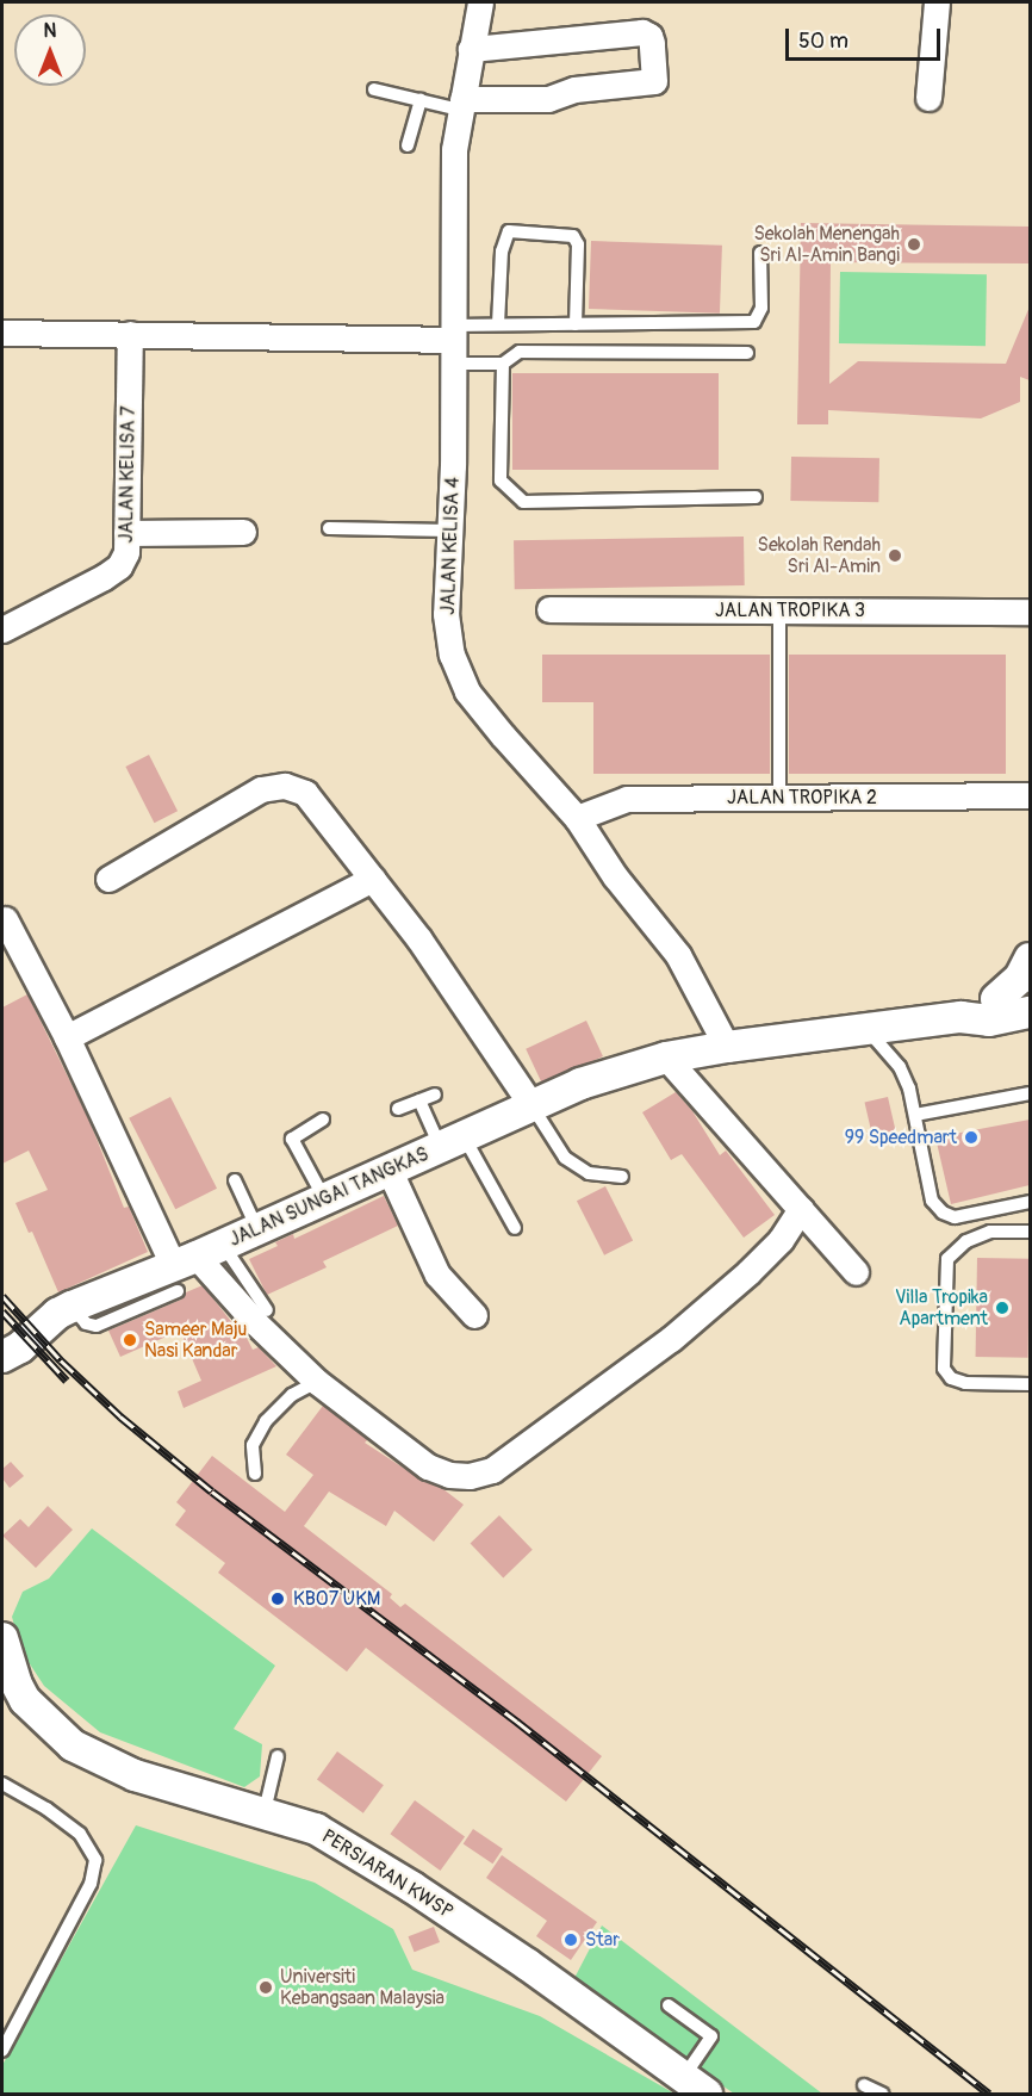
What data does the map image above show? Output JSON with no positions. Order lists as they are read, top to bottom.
{
  "streets": {
    "street": [
      "JALAN KELISA 7",
      "JALAN KELISA 4",
      "JALAN TROPIKA 3",
      "JALAN TROPIKA 2",
      "JALAN SUNGAI TANGKAS",
      "PERSIARAN KWSP"
    ]
  },
  "crossings": [
    ["JALAN KELISA 4", "JALAN TROPIKA 2"],
    ["JALAN KELISA 4", "JALAN SUNGAI TANGKAS"]
  ],
  "places": [
    "Sekolah Menengah Sri Al-Amin Bangi",
    "Sekolah Rendah Sri Al-Amin",
    "99 Speedmart",
    "Villa Tropika Apartment",
    "Sameer Maju Nasi Kandar",
    "KB07 UKM",
    "Star",
    "Universiti Kebangsaan Malaysia"
  ],
  "scale_bar": "50 m",
  "north": "top"
}
